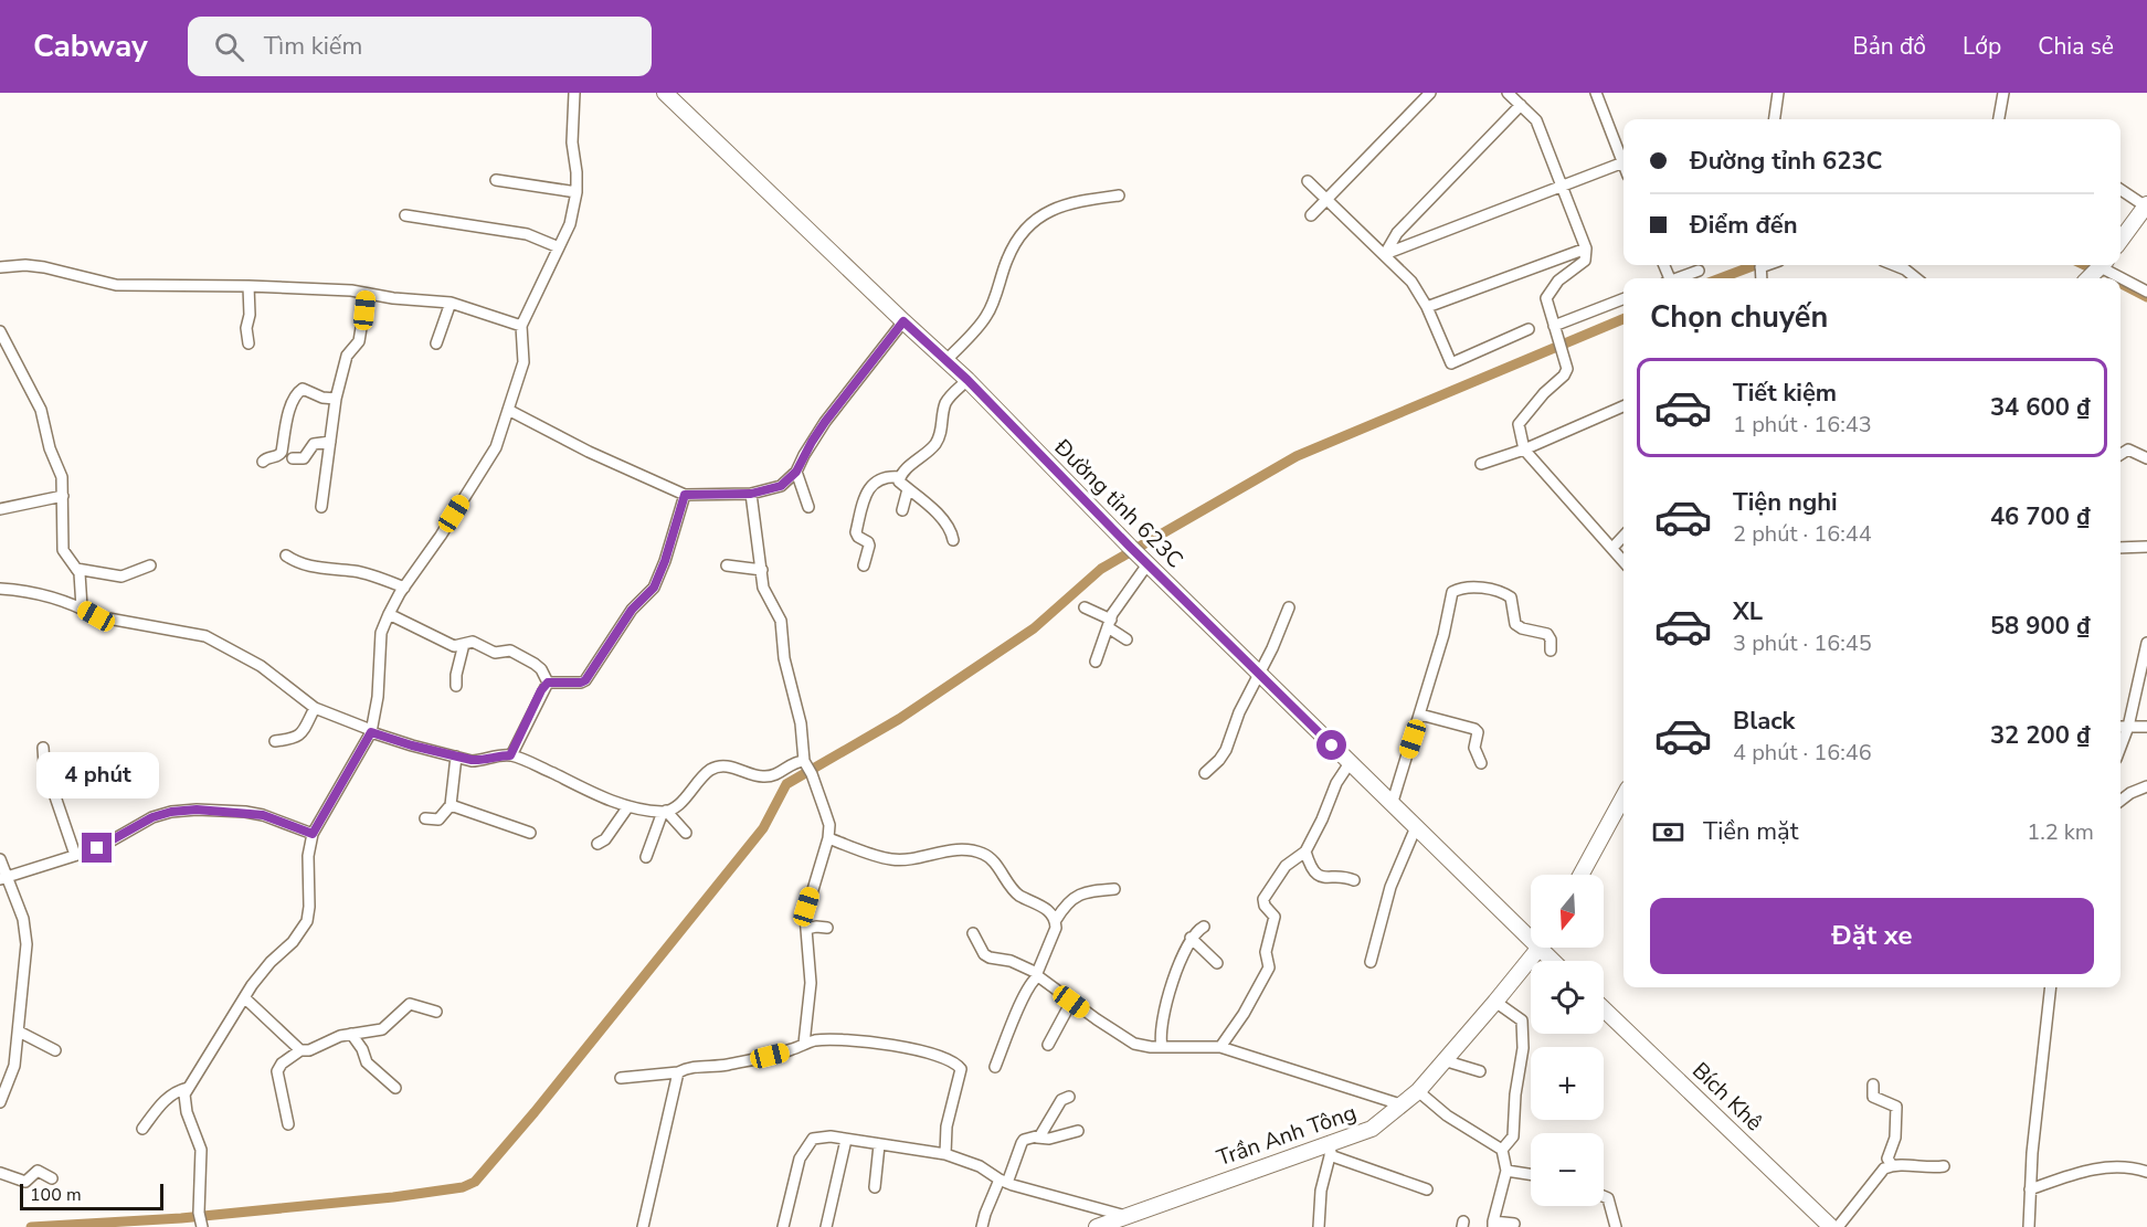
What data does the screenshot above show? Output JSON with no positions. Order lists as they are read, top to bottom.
{
  "streets": {
    "main road": ["Đường tỉnh 623C", "Bích Khê", "Trần Anh Tông"]
  },
  "scale_bar": "100 m",
  "north": "bottom",
  "page": {
    "header": "Cabway",
    "search": "Tìm kiếm",
    "nav": ["Bản đồ", "Lớp", "Chia sẻ"],
    "banner": ["Đường tỉnh 623C", "Điểm đến"],
    "heading": "Chọn chuyến",
    "list": [
      {
        "name": "Tiết kiệm",
        "note": "1 phút · 16:43",
        "value": "34 600 ₫"
      },
      {
        "name": "Tiện nghi",
        "note": "2 phút · 16:44",
        "value": "46 700 ₫"
      },
      {
        "name": "XL",
        "note": "3 phút · 16:45",
        "value": "58 900 ₫"
      },
      {
        "name": "Black",
        "note": "4 phút · 16:46",
        "value": "32 200 ₫"
      }
    ],
    "bubble": "4 phút",
    "pay": ["Tiền mặt", "1.2 km"],
    "map_buttons": ["+", "−"],
    "buttons": "Đặt xe",
    "scale": "100 m"
  }
}
